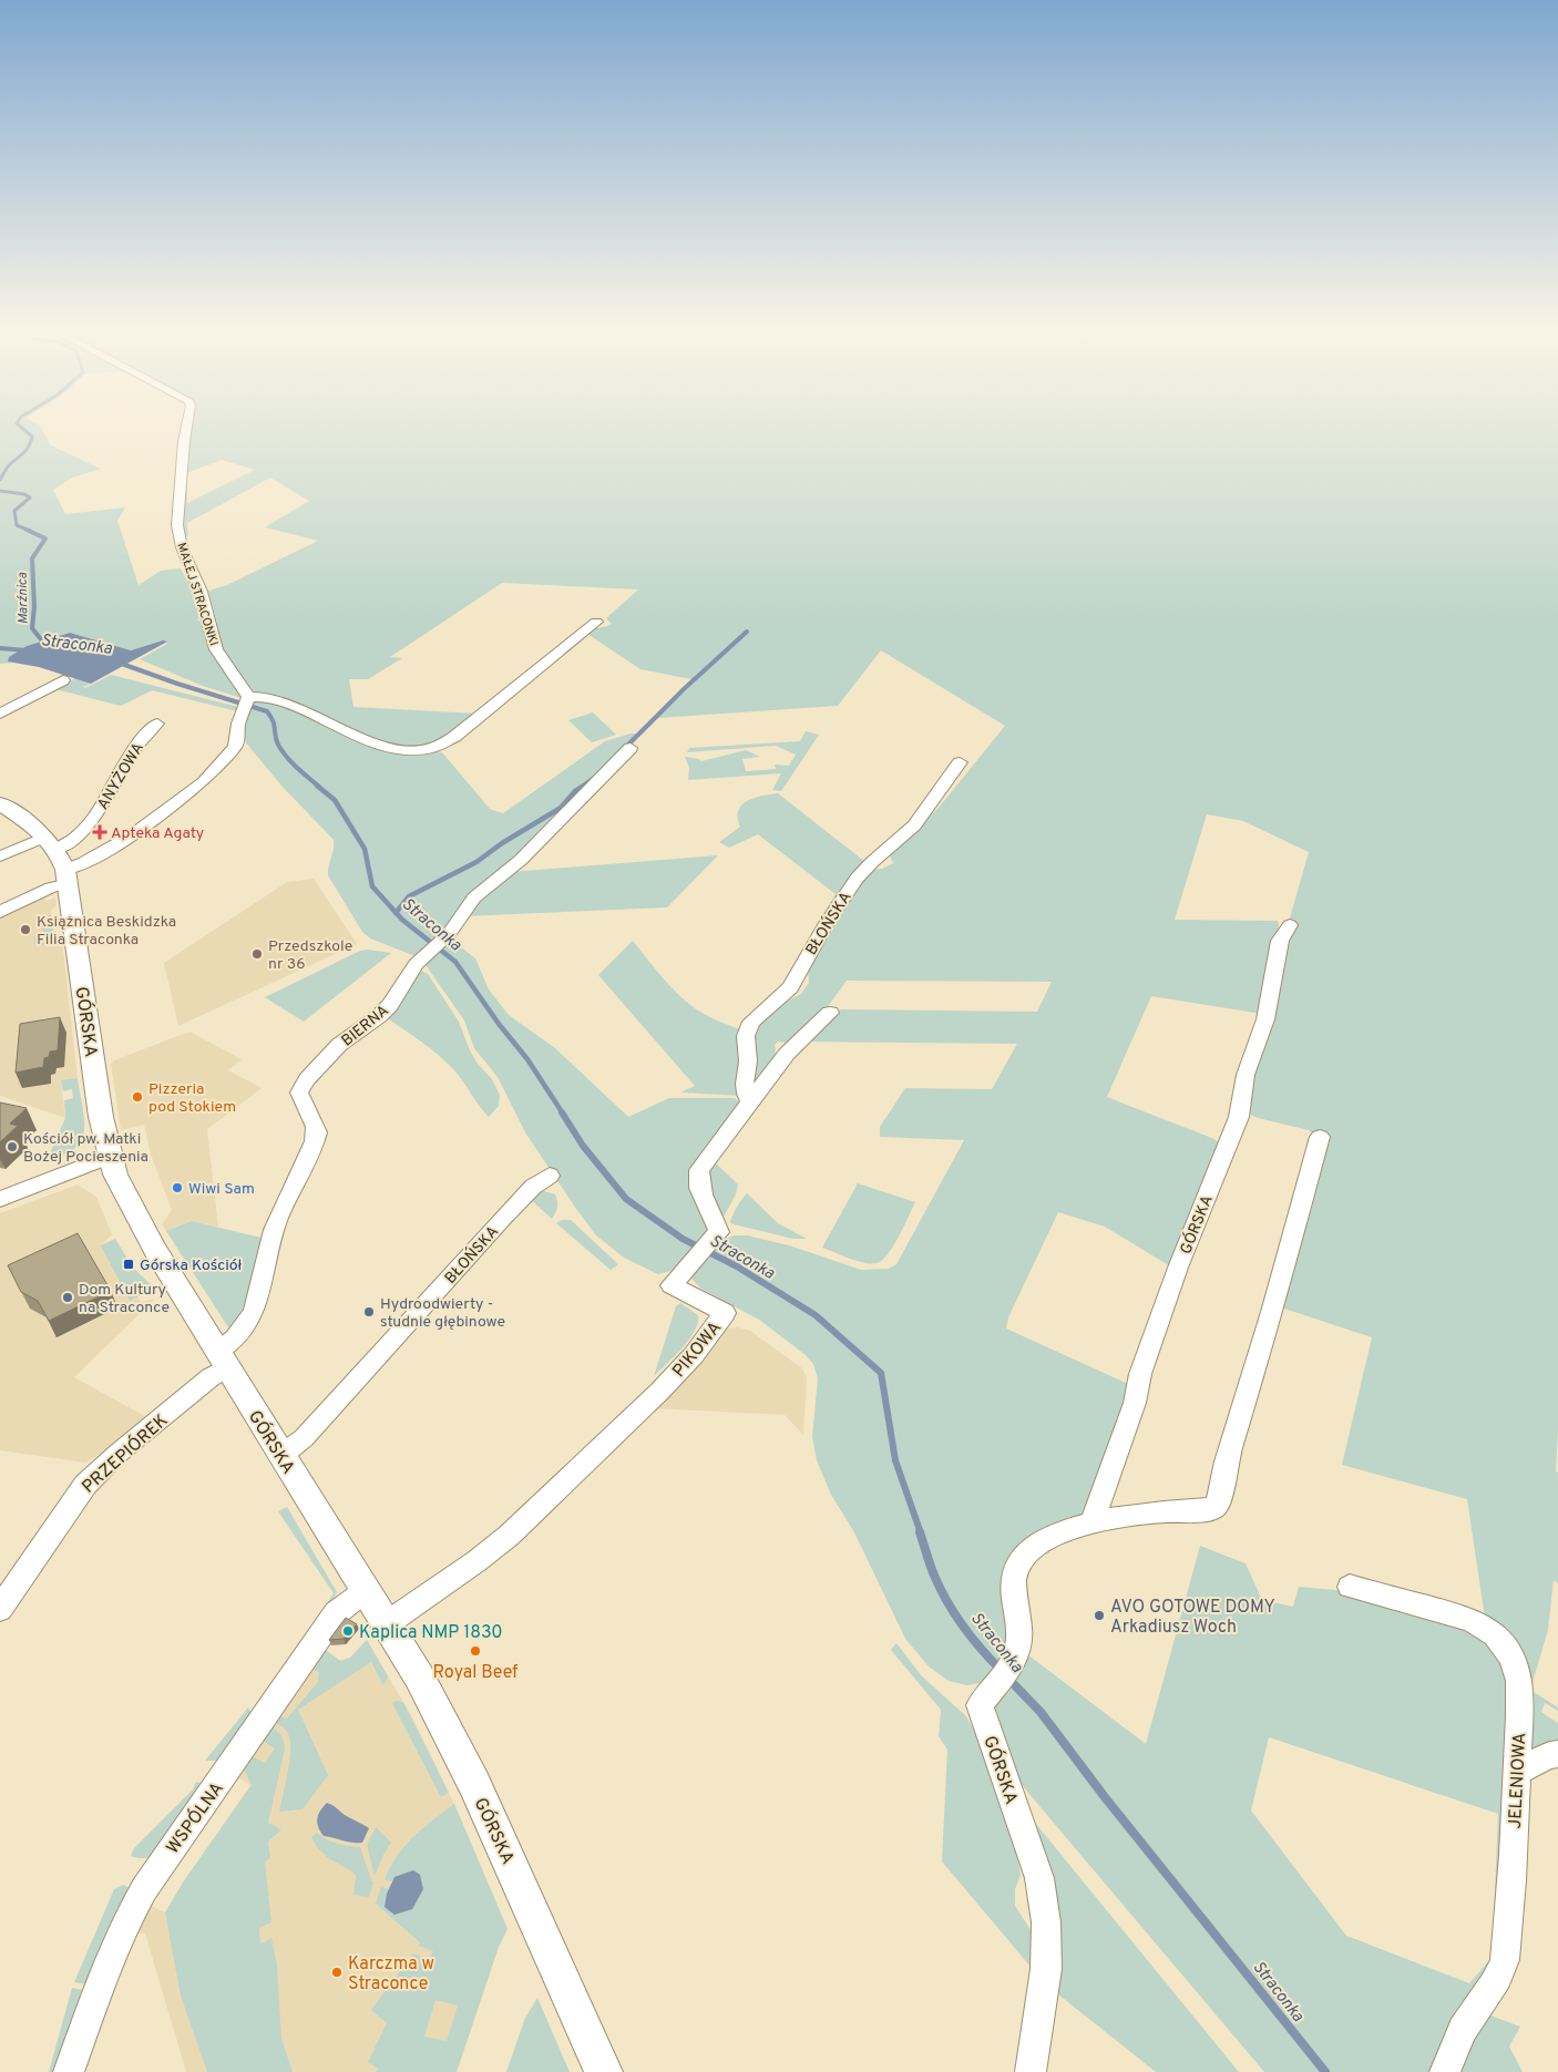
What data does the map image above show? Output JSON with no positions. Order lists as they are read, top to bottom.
{
  "streets": {
    "street": [
      "MAŁEJ STRACONKI",
      "ANYŻOWA",
      "BŁOŃSKA",
      "GÓRSKA",
      "BIERNA",
      "PIKOWA",
      "PRZEPIÓREK",
      "JELENIOWA",
      "WSPÓLNA"
    ]
  },
  "crossings": [
    ["ANYŻOWA", "GÓRSKA"],
    ["BŁOŃSKA", "GÓRSKA"],
    ["BŁOŃSKA", "PIKOWA"],
    ["GÓRSKA", "BIERNA"],
    ["GÓRSKA", "PIKOWA"],
    ["GÓRSKA", "PRZEPIÓREK"],
    ["GÓRSKA", "WSPÓLNA"],
    ["BIERNA", "PRZEPIÓREK"]
  ],
  "water": ["Marźnica", "Straconka"],
  "places": {
    "health": ["Apteka Agaty"],
    "other": [
      "Książnica Beskidzka Filia Straconka",
      "Przedszkole nr 36",
      "Pizzeria pod Stokiem",
      "Kościół pw. Matki Bożej Pocieszenia",
      "Wiwi Sam",
      "Dom Kultury na Straconce",
      "Hydroodwierty - studnie głębinowe",
      "AVO GOTOWE DOMY Arkadiusz Woch",
      "Kaplica NMP 1830",
      "Royal Beef",
      "Karczma w Straconce"
    ],
    "transit": ["Górska Kościół"]
  }
}
